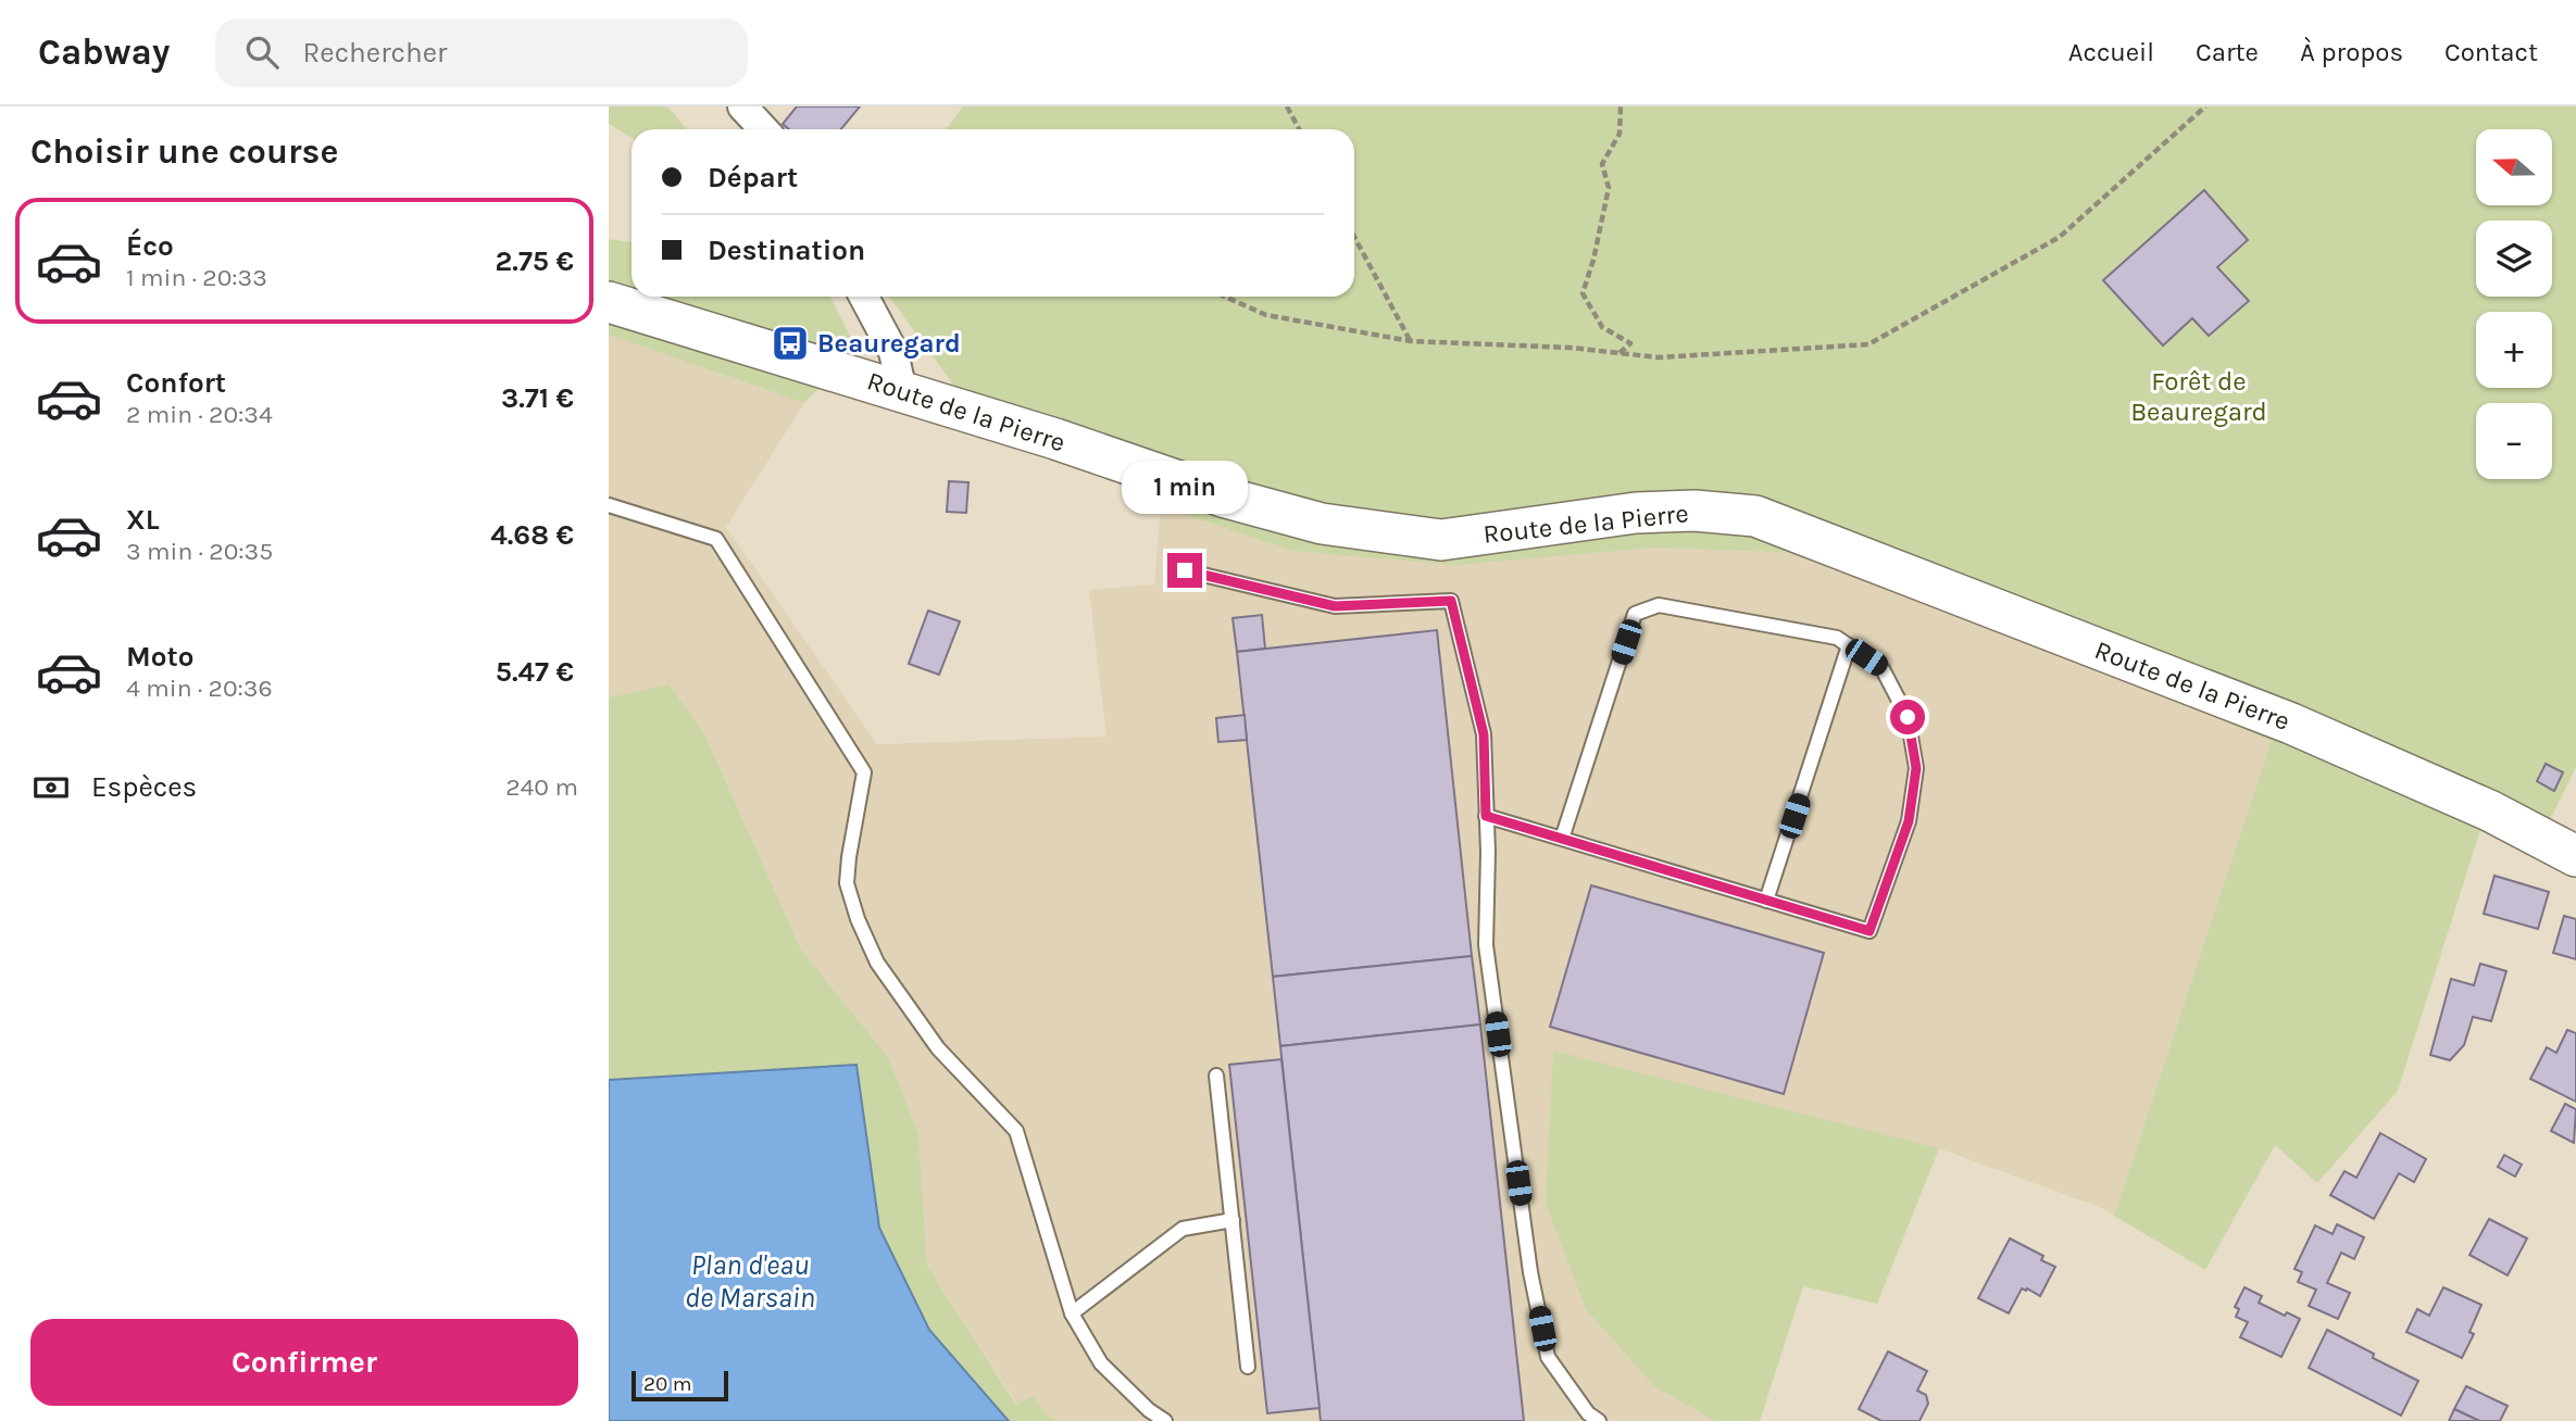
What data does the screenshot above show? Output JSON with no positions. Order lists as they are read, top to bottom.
{
  "streets": {
    "street": ["Route de la Pierre"]
  },
  "water": ["Plan d'eau de Marsain"],
  "parks": ["Forêt de Beauregard"],
  "places": {
    "bus stop": ["Beauregard"]
  },
  "scale_bar": "20 m",
  "north": "left",
  "page": {
    "header": "Cabway",
    "search": "Rechercher",
    "nav": [
      "Accueil",
      "Carte",
      "À propos",
      "Contact"
    ],
    "heading": "Choisir une course",
    "map_buttons": ["+", "−"],
    "banner": ["Départ", "Destination"],
    "list": [
      {
        "name": "Éco",
        "note": "1 min · 20:33",
        "value": "2.75 €"
      },
      {
        "name": "Confort",
        "note": "2 min · 20:34",
        "value": "3.71 €"
      },
      {
        "name": "XL",
        "note": "3 min · 20:35",
        "value": "4.68 €"
      },
      {
        "name": "Moto",
        "note": "4 min · 20:36",
        "value": "5.47 €"
      }
    ],
    "bubble": "1 min",
    "pay": ["Espèces", "240 m"],
    "buttons": "Confirmer",
    "scale": "20 m"
  }
}
